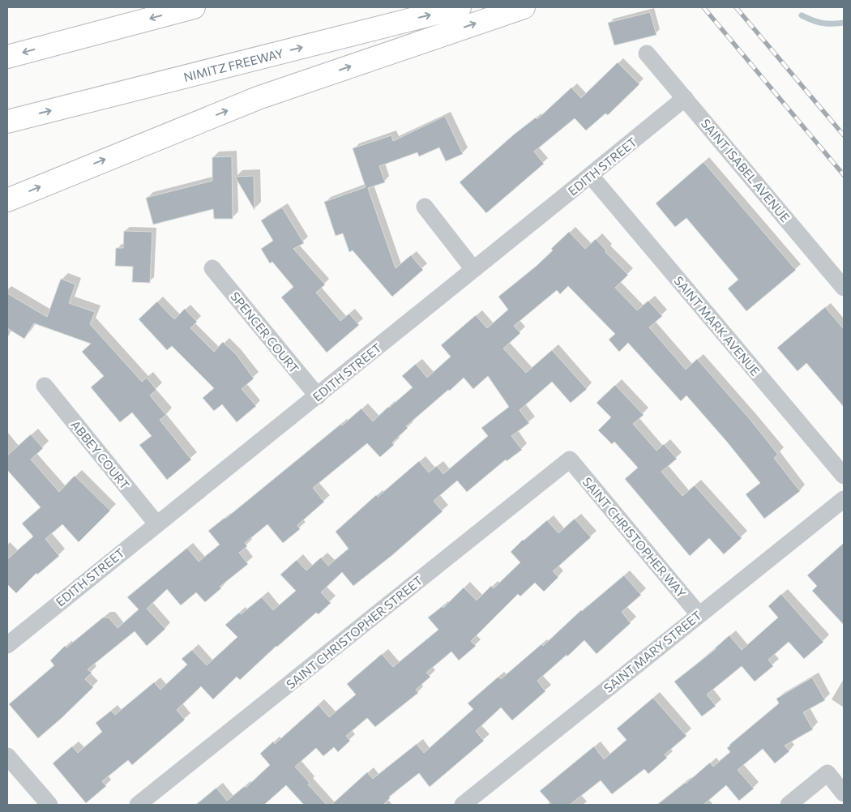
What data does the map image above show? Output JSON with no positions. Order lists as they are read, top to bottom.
{
  "streets": {
    "highway": ["NIMITZ FREEWAY"],
    "street": [
      "EDITH STREET",
      "SAINT ISABEL AVENUE",
      "SAINT MARK AVENUE",
      "SPENCER COURT",
      "ABBEY COURT",
      "SAINT CHRISTOPHER WAY",
      "SAINT CHRISTOPHER STREET",
      "SAINT MARY STREET"
    ]
  },
  "crossings": [
    ["EDITH STREET", "SAINT ISABEL AVENUE"],
    ["EDITH STREET", "SAINT MARK AVENUE"],
    ["EDITH STREET", "SPENCER COURT"],
    ["EDITH STREET", "ABBEY COURT"],
    ["SAINT CHRISTOPHER WAY", "SAINT CHRISTOPHER STREET"],
    ["SAINT CHRISTOPHER WAY", "SAINT MARY STREET"]
  ]
}
